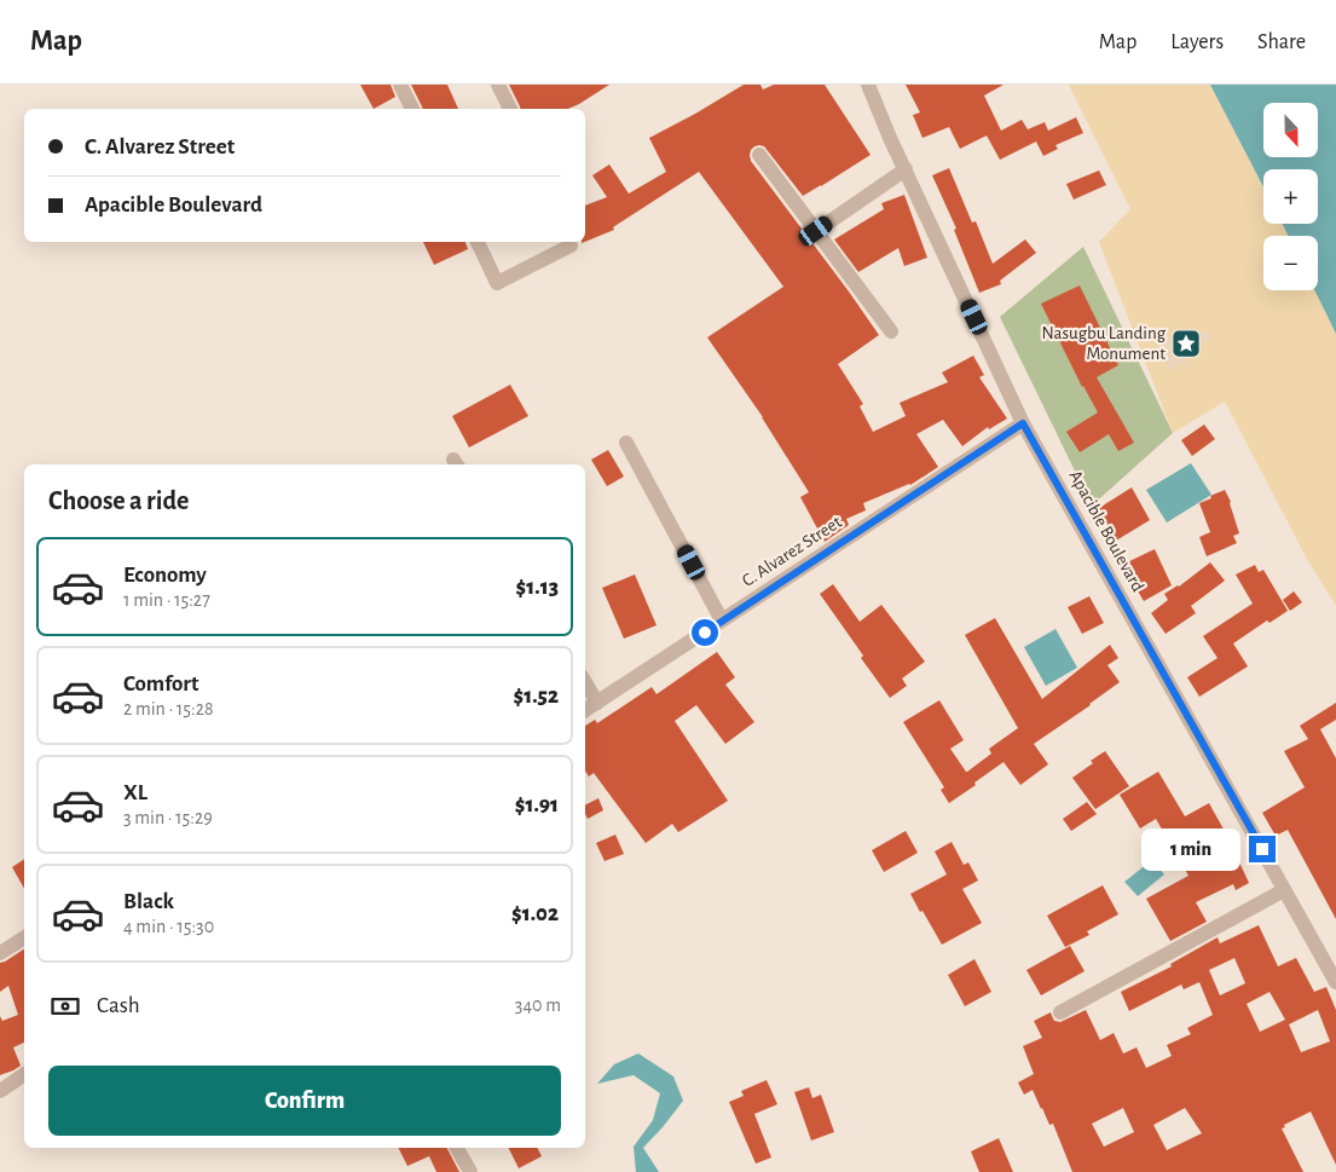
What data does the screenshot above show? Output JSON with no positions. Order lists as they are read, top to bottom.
{
  "streets": {
    "street": ["Apacible Boulevard", "C. Alvarez Street"]
  },
  "crossings": [
    ["Apacible Boulevard", "C. Alvarez Street"]
  ],
  "places": {
    "place": ["Nasugbu Landing Monument"]
  },
  "north": "bottom",
  "page": {
    "header": "Map",
    "nav": ["Map", "Layers", "Share"],
    "map_buttons": ["+", "−"],
    "banner": ["C. Alvarez Street", "Apacible Boulevard"],
    "heading": "Choose a ride",
    "list": [
      {
        "name": "Economy",
        "note": "1 min · 15:27",
        "value": "$1.13"
      },
      {
        "name": "Comfort",
        "note": "2 min · 15:28",
        "value": "$1.52"
      },
      {
        "name": "XL",
        "note": "3 min · 15:29",
        "value": "$1.91"
      },
      {
        "name": "Black",
        "note": "4 min · 15:30",
        "value": "$1.02"
      }
    ],
    "bubble": "1 min",
    "pay": ["Cash", "340 m"],
    "buttons": "Confirm"
  }
}
